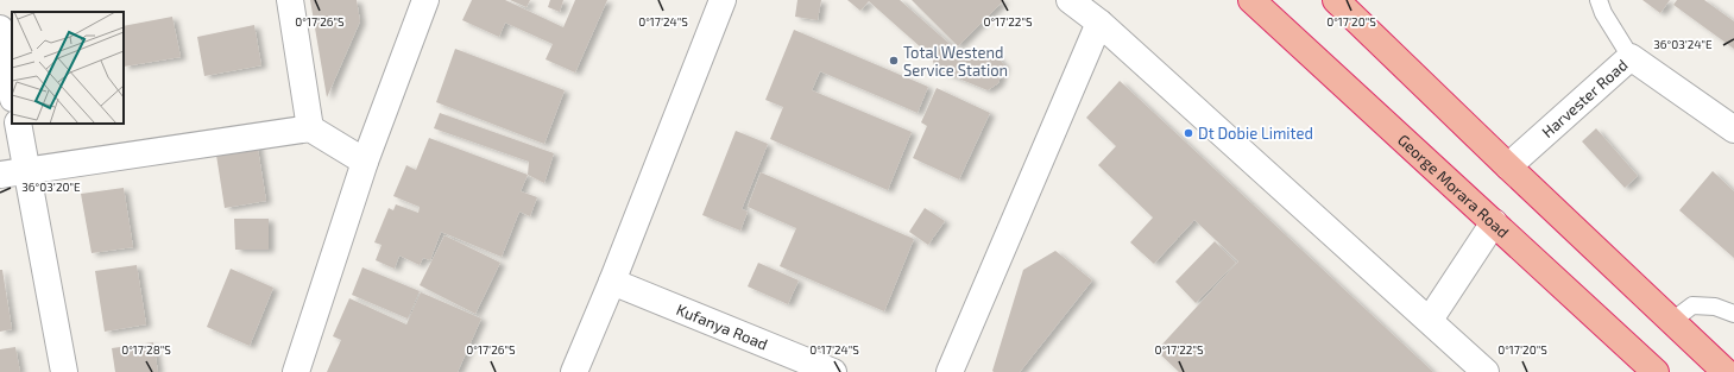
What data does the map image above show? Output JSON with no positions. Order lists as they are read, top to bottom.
{
  "streets": {
    "highway": ["George Morara Road"],
    "street": ["Harvester Road", "Kufanya Road"]
  },
  "places": ["Total Westend Service Station", "Dt Dobie Limited"],
  "coordinates": [
    "0°17'26\"S",
    "0°17'24\"S",
    "0°17'22\"S",
    "0°17'20\"S",
    "36°03'24\"E",
    "36°03'20\"E",
    "0°17'28\"S"
  ]
}
